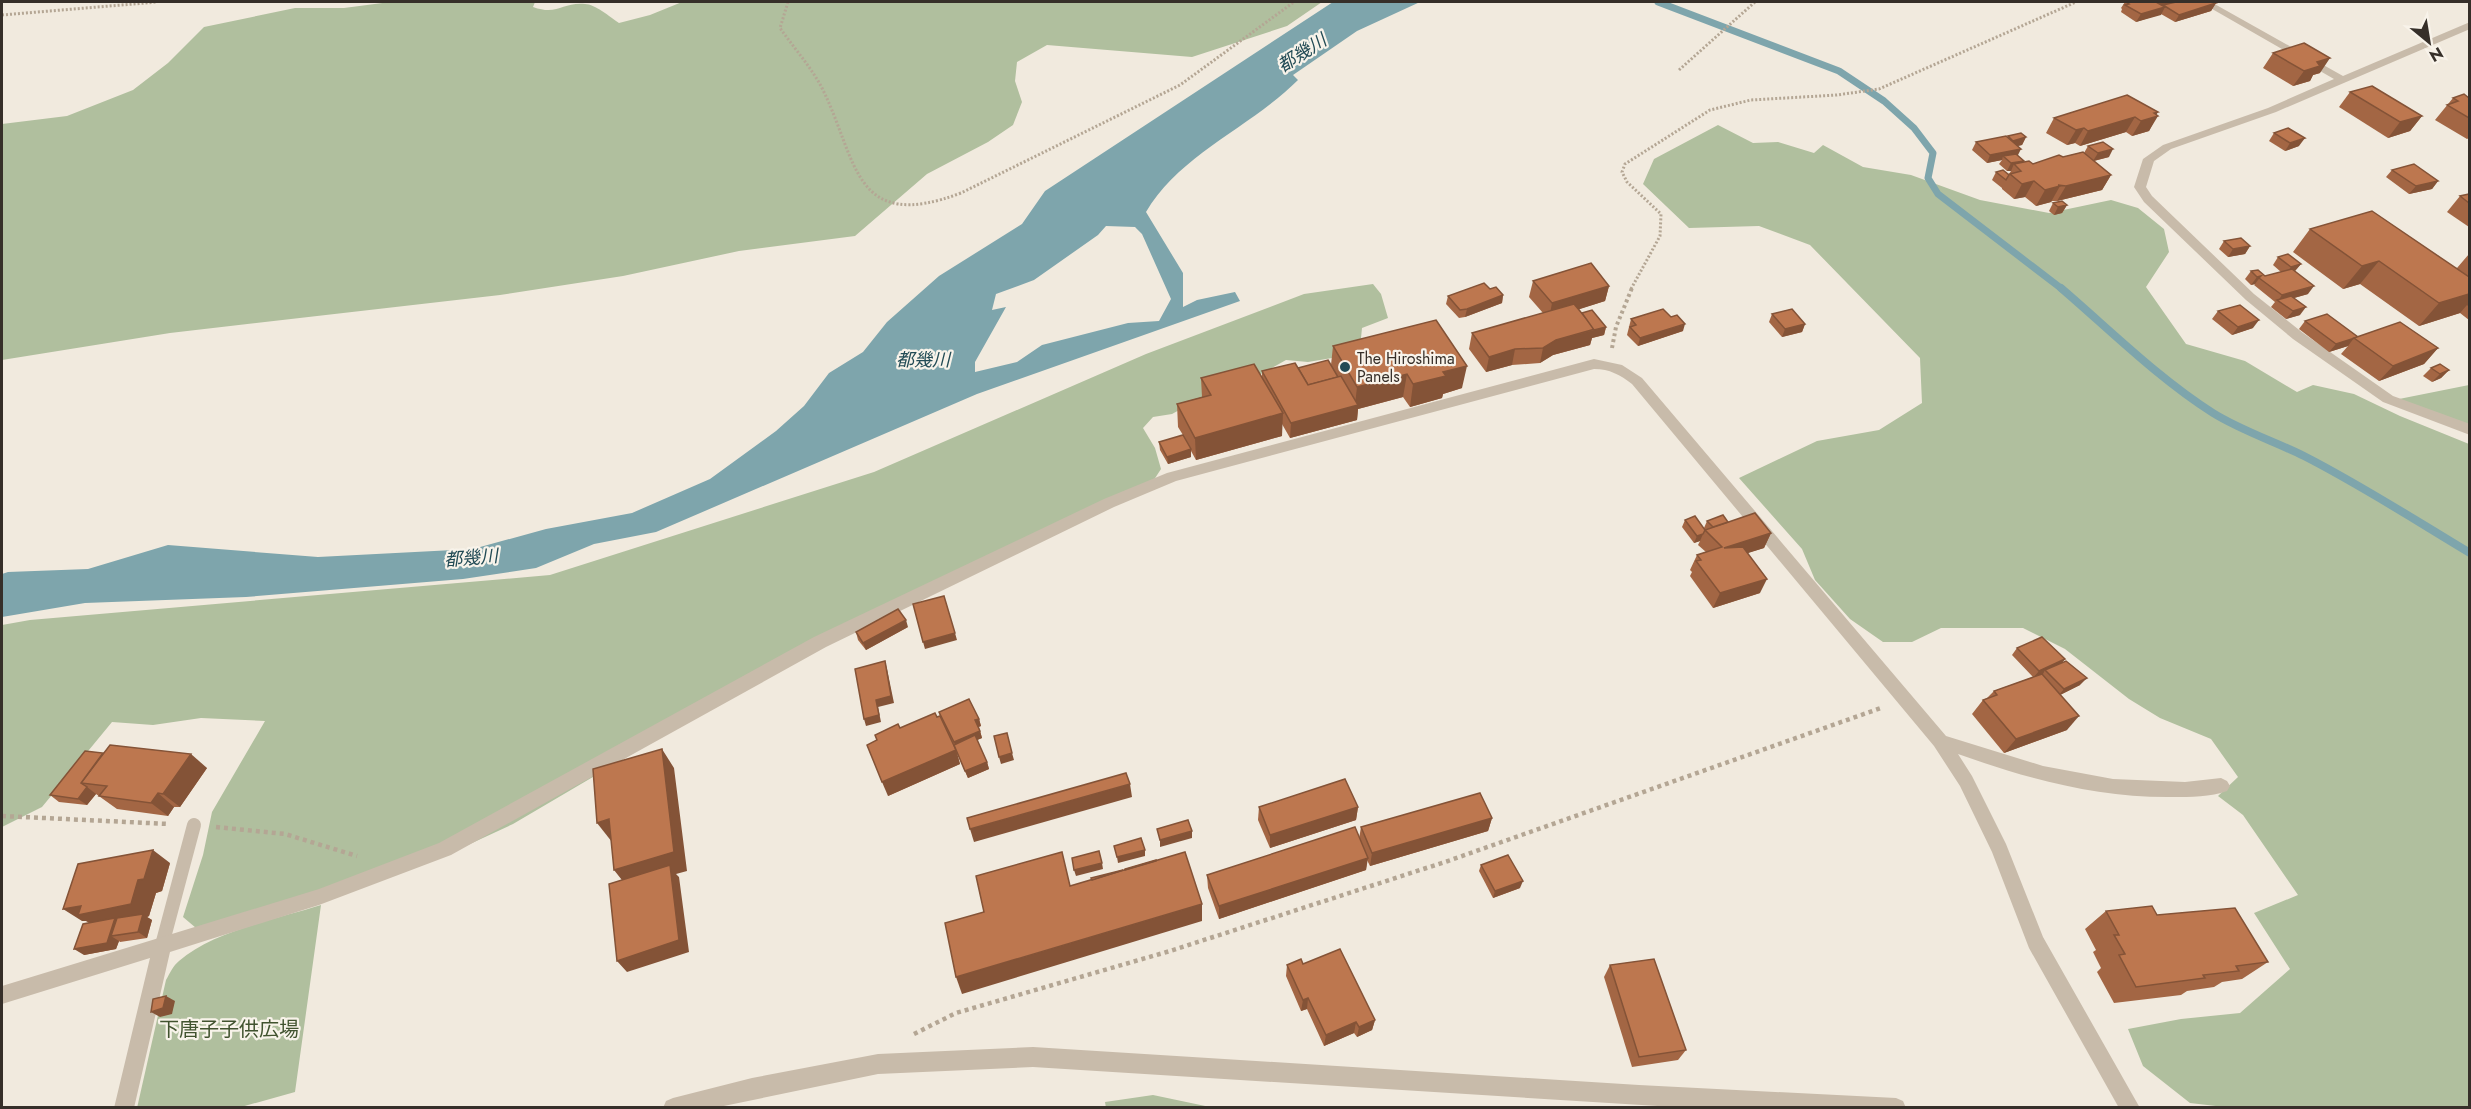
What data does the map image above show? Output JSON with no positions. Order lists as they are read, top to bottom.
{
  "water": ["都幾川"],
  "parks": ["下唐子子供広場"],
  "places": ["The Hiroshima Panels"],
  "north": "bottom right"
}
